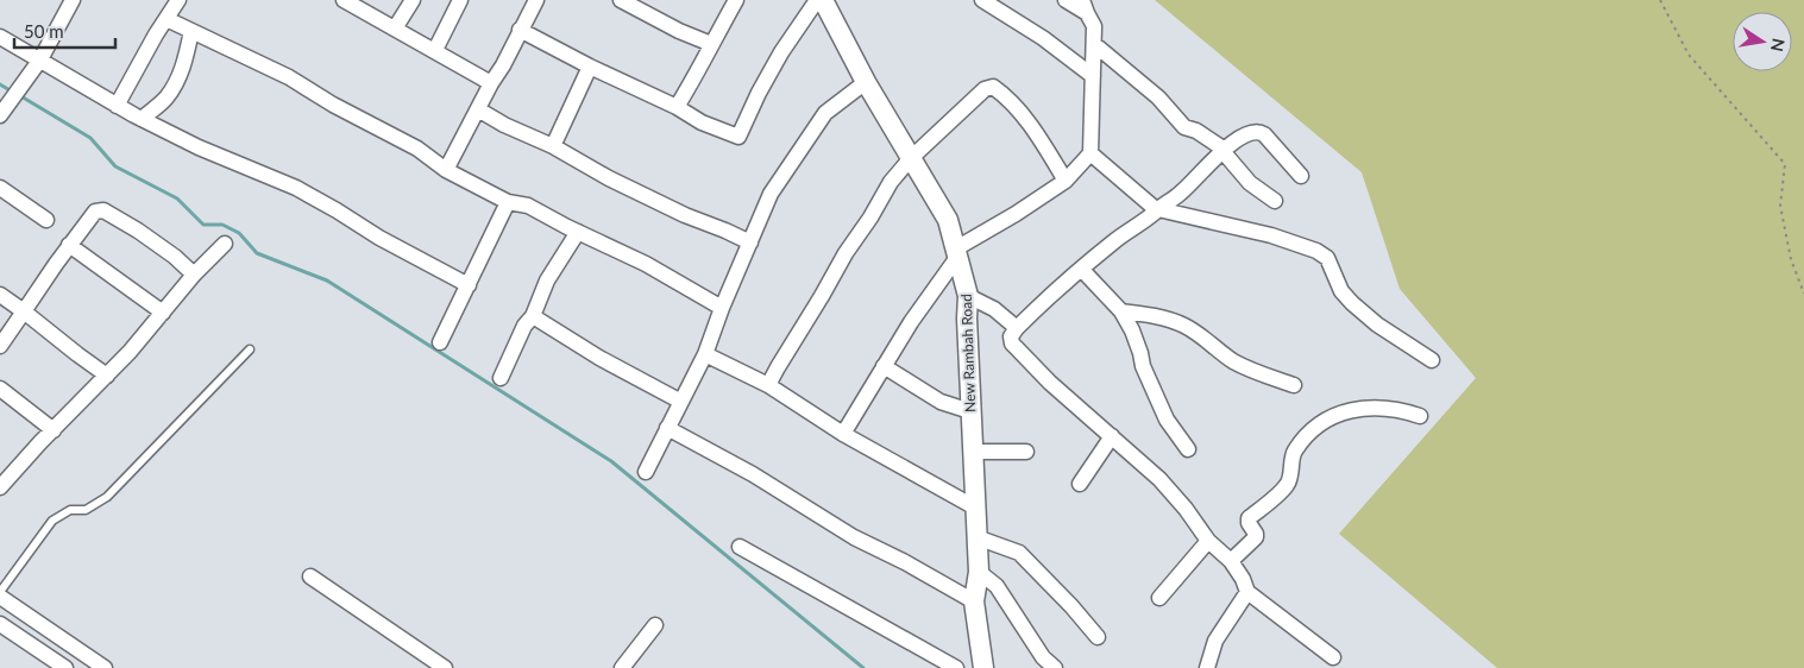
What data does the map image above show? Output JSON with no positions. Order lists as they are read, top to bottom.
{
  "streets": {
    "street": ["New Rambah Road"]
  },
  "scale_bar": "50 m",
  "north": "right"
}
